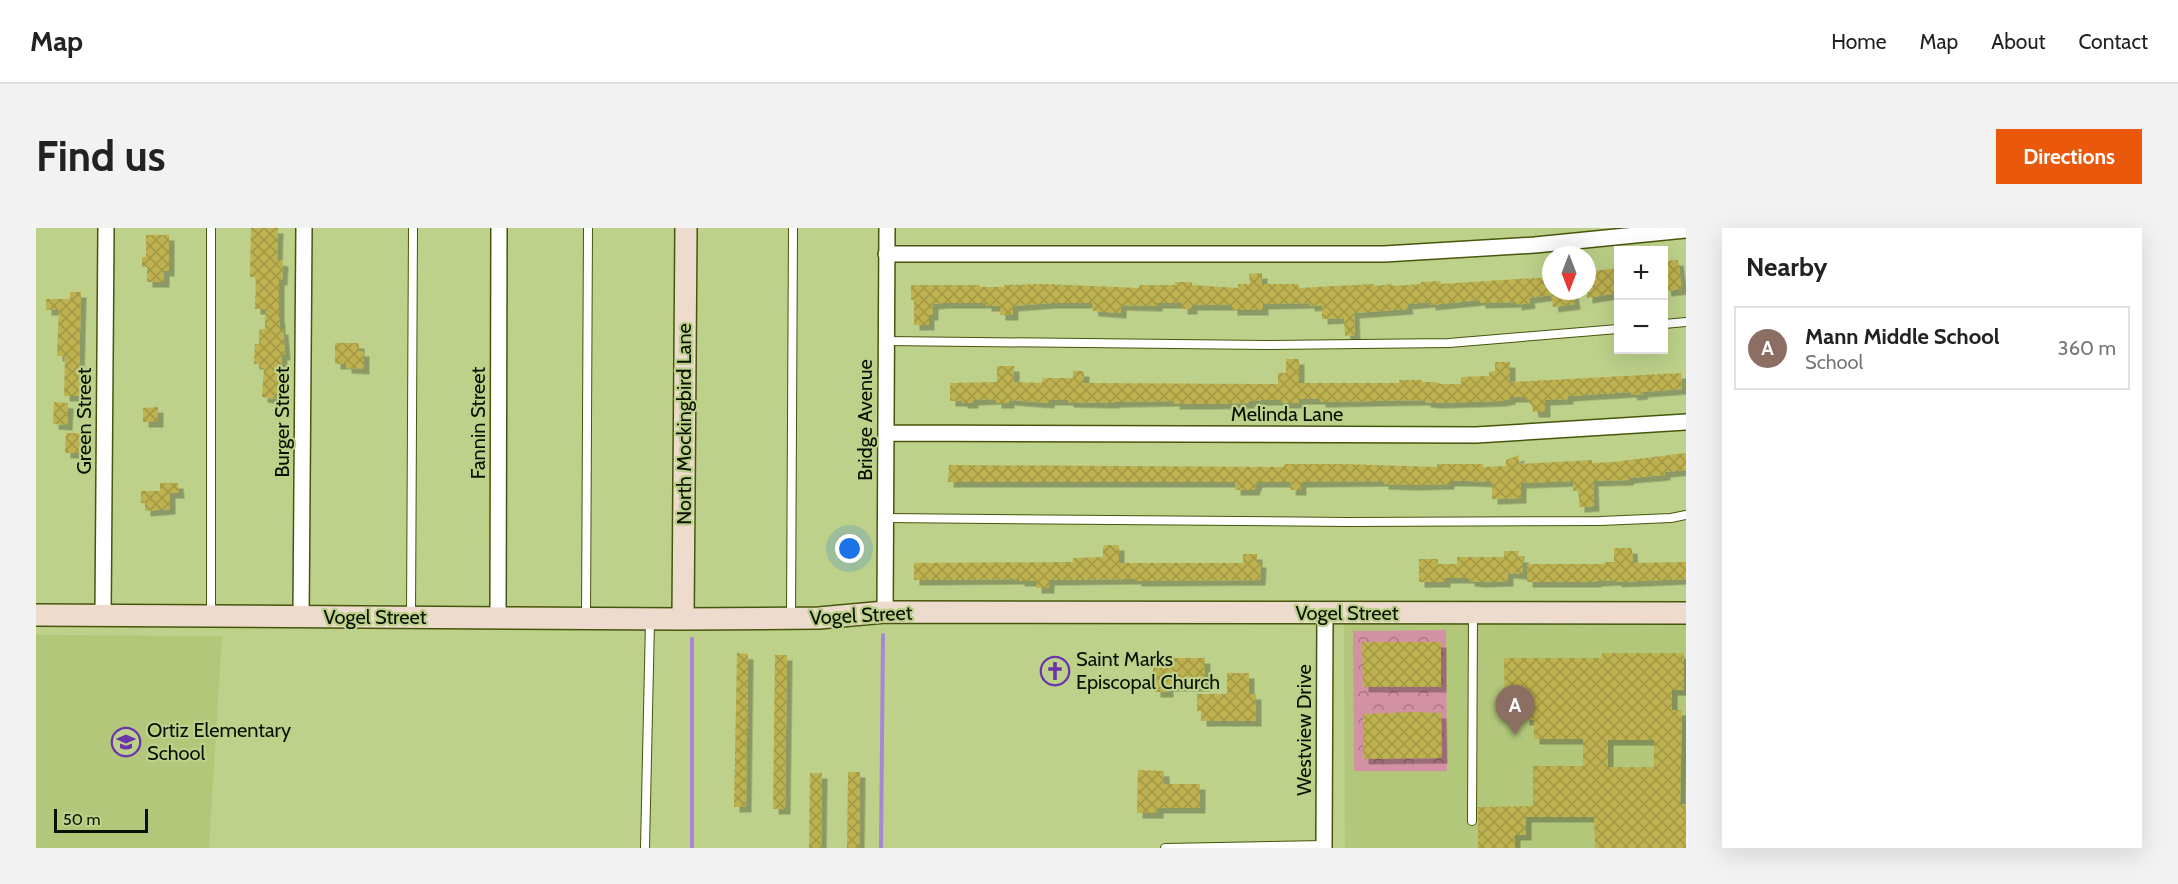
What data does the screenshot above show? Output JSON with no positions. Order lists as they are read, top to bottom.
{
  "streets": {
    "street": [
      "Melinda Lane",
      "Bridge Avenue",
      "Green Street",
      "Burger Street",
      "Fannin Street",
      "North Mockingbird Lane",
      "Vogel Street",
      "Westview Drive"
    ]
  },
  "crossings": [
    ["Melinda Lane", "Bridge Avenue"],
    ["Bridge Avenue", "Vogel Street"],
    ["Green Street", "Vogel Street"],
    ["Burger Street", "Vogel Street"],
    ["Fannin Street", "Vogel Street"],
    ["North Mockingbird Lane", "Vogel Street"],
    ["Vogel Street", "Westview Drive"]
  ],
  "places": {
    "church": ["Saint Marks Episcopal Church"],
    "school or university": ["Ortiz Elementary School"]
  },
  "scale_bar": "50 m",
  "north": "bottom",
  "page": {
    "header": "Map",
    "nav": [
      "Home",
      "Map",
      "About",
      "Contact"
    ],
    "buttons": "Directions",
    "title": "Find us",
    "heading": "Nearby",
    "map_buttons": ["+", "−"],
    "list": [
      {
        "mark": "A",
        "name": "Mann Middle School",
        "note": "School",
        "value": "360 m"
      }
    ],
    "pins": "A",
    "scale": "50 m"
  }
}
